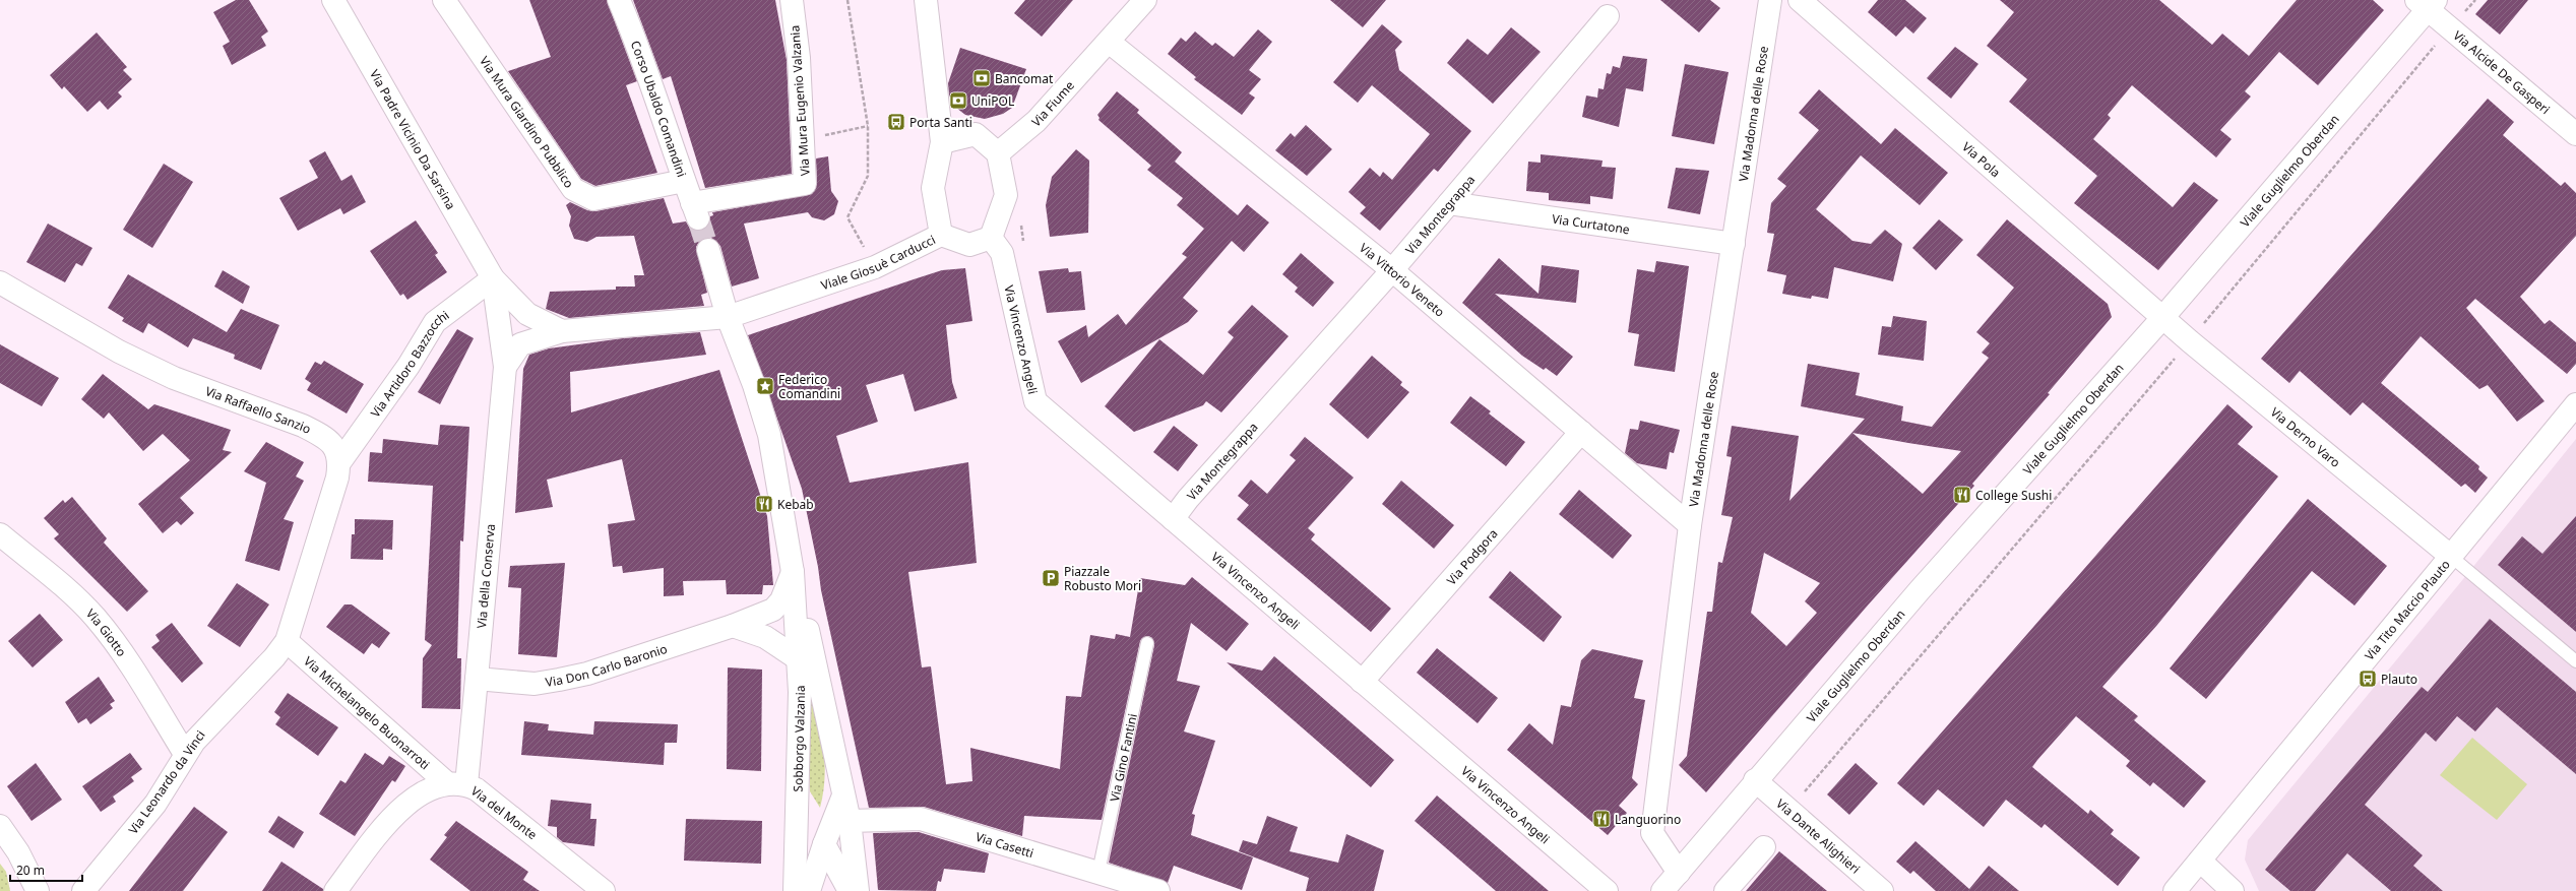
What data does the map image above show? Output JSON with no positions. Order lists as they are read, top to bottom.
{
  "streets": {
    "street": [
      "Via Alcide De Gasperi",
      "Via Mura Eugenio Valzania",
      "Via Fiume",
      "Corso Ubaldo Comandini",
      "Via Madonna delle Rose",
      "Via Mura Giardino Pubblico",
      "Via Padre Vicinio Da Sarsina",
      "Via Pola",
      "Viale Guglielmo Oberdan",
      "Via Montegrappa",
      "Via Curtatone",
      "Viale Giosuè Carducci",
      "Via Vittorio Veneto",
      "Via Vincenzo Angeli",
      "Via Artidoro Bazzocchi",
      "Via Raffaello Sanzio",
      "Via Derno Varo",
      "Via Podgora",
      "Via della Conserva",
      "Via Tito Maccio Plauto",
      "Via Giotto",
      "Via Don Carlo Baronio",
      "Via Michelangelo Buonarroti",
      "Sobborgo Valzania",
      "Via Leonardo da Vinci",
      "Via del Monte",
      "Via Dante Alighieri",
      "Via Casetti"
    ],
    "lane": ["Via Gino Fantini"]
  },
  "crossings": [
    ["Via Alcide De Gasperi", "Viale Guglielmo Oberdan"],
    ["Via Mura Eugenio Valzania", "Corso Ubaldo Comandini"],
    ["Via Fiume", "Viale Giosuè Carducci"],
    ["Via Fiume", "Via Vittorio Veneto"],
    ["Via Fiume", "Via Vincenzo Angeli"],
    ["Corso Ubaldo Comandini", "Via Mura Giardino Pubblico"],
    ["Via Madonna delle Rose", "Viale Guglielmo Oberdan"],
    ["Via Madonna delle Rose", "Via Curtatone"],
    ["Via Madonna delle Rose", "Via Vittorio Veneto"],
    ["Via Padre Vicinio Da Sarsina", "Via Artidoro Bazzocchi"],
    ["Via Padre Vicinio Da Sarsina", "Via della Conserva"],
    ["Via Pola", "Viale Guglielmo Oberdan"],
    ["Via Pola", "Via Derno Varo"],
    ["Viale Guglielmo Oberdan", "Via Derno Varo"],
    ["Viale Guglielmo Oberdan", "Via Dante Alighieri"],
    ["Via Montegrappa", "Via Curtatone"],
    ["Via Montegrappa", "Via Vittorio Veneto"],
    ["Via Montegrappa", "Via Vincenzo Angeli"],
    ["Viale Giosuè Carducci", "Via Vincenzo Angeli"],
    ["Viale Giosuè Carducci", "Sobborgo Valzania"],
    ["Via Vittorio Veneto", "Via Podgora"],
    ["Via Vincenzo Angeli", "Via Podgora"],
    ["Via Artidoro Bazzocchi", "Via Raffaello Sanzio"],
    ["Via Derno Varo", "Via Tito Maccio Plauto"],
    ["Via della Conserva", "Via Don Carlo Baronio"],
    ["Via della Conserva", "Via Michelangelo Buonarroti"],
    ["Via della Conserva", "Via del Monte"],
    ["Via Giotto", "Via Leonardo da Vinci"],
    ["Via Don Carlo Baronio", "Sobborgo Valzania"],
    ["Via Michelangelo Buonarroti", "Via Leonardo da Vinci"],
    ["Via Michelangelo Buonarroti", "Via del Monte"],
    ["Sobborgo Valzania", "Via Casetti"],
    ["Via Gino Fantini", "Via Casetti"]
  ],
  "places": {
    "bank": ["Bancomat", "UniPOL"],
    "bus stop": ["Porta Santi", "Plauto"],
    "place": ["Federico Comandini"],
    "restaurant": ["College Sushi", "Kebab", "Languorino"],
    "parking": ["Piazzale Robusto Mori"]
  },
  "scale_bar": "20 m"
}
